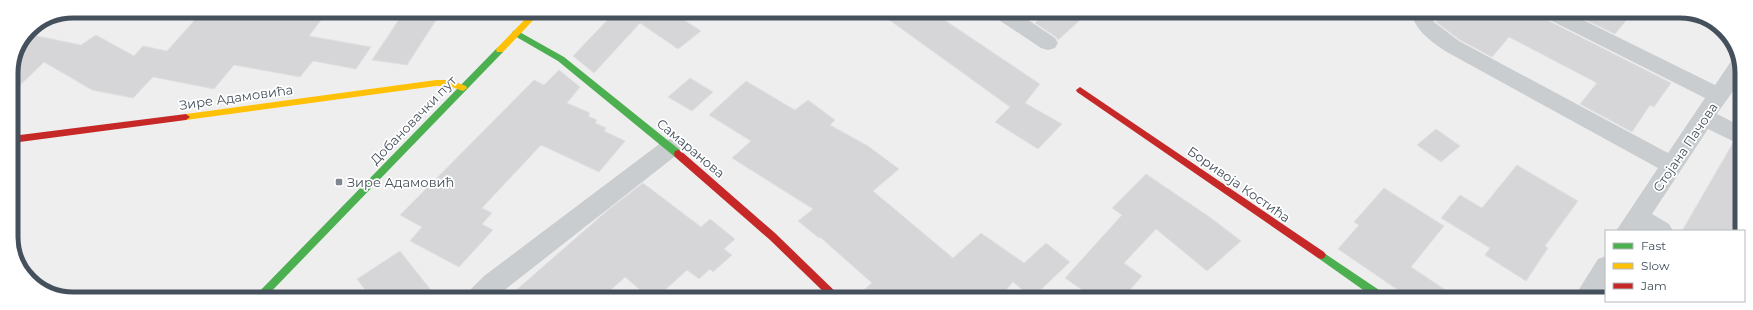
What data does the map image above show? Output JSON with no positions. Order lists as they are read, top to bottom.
{
  "streets": {
    "street": [
      "Зире Адамовића",
      "Добановачки пут",
      "Стојана Пачова",
      "Самаранова",
      "Боривоја Костића"
    ]
  },
  "crossings": [
    ["Зире Адамовића", "Добановачки пут"],
    ["Добановачки пут", "Самаранова"]
  ],
  "places": {
    "transit": ["Зире Адамовић"]
  },
  "legend": ["Fast", "Slow", "Jam"]
}
